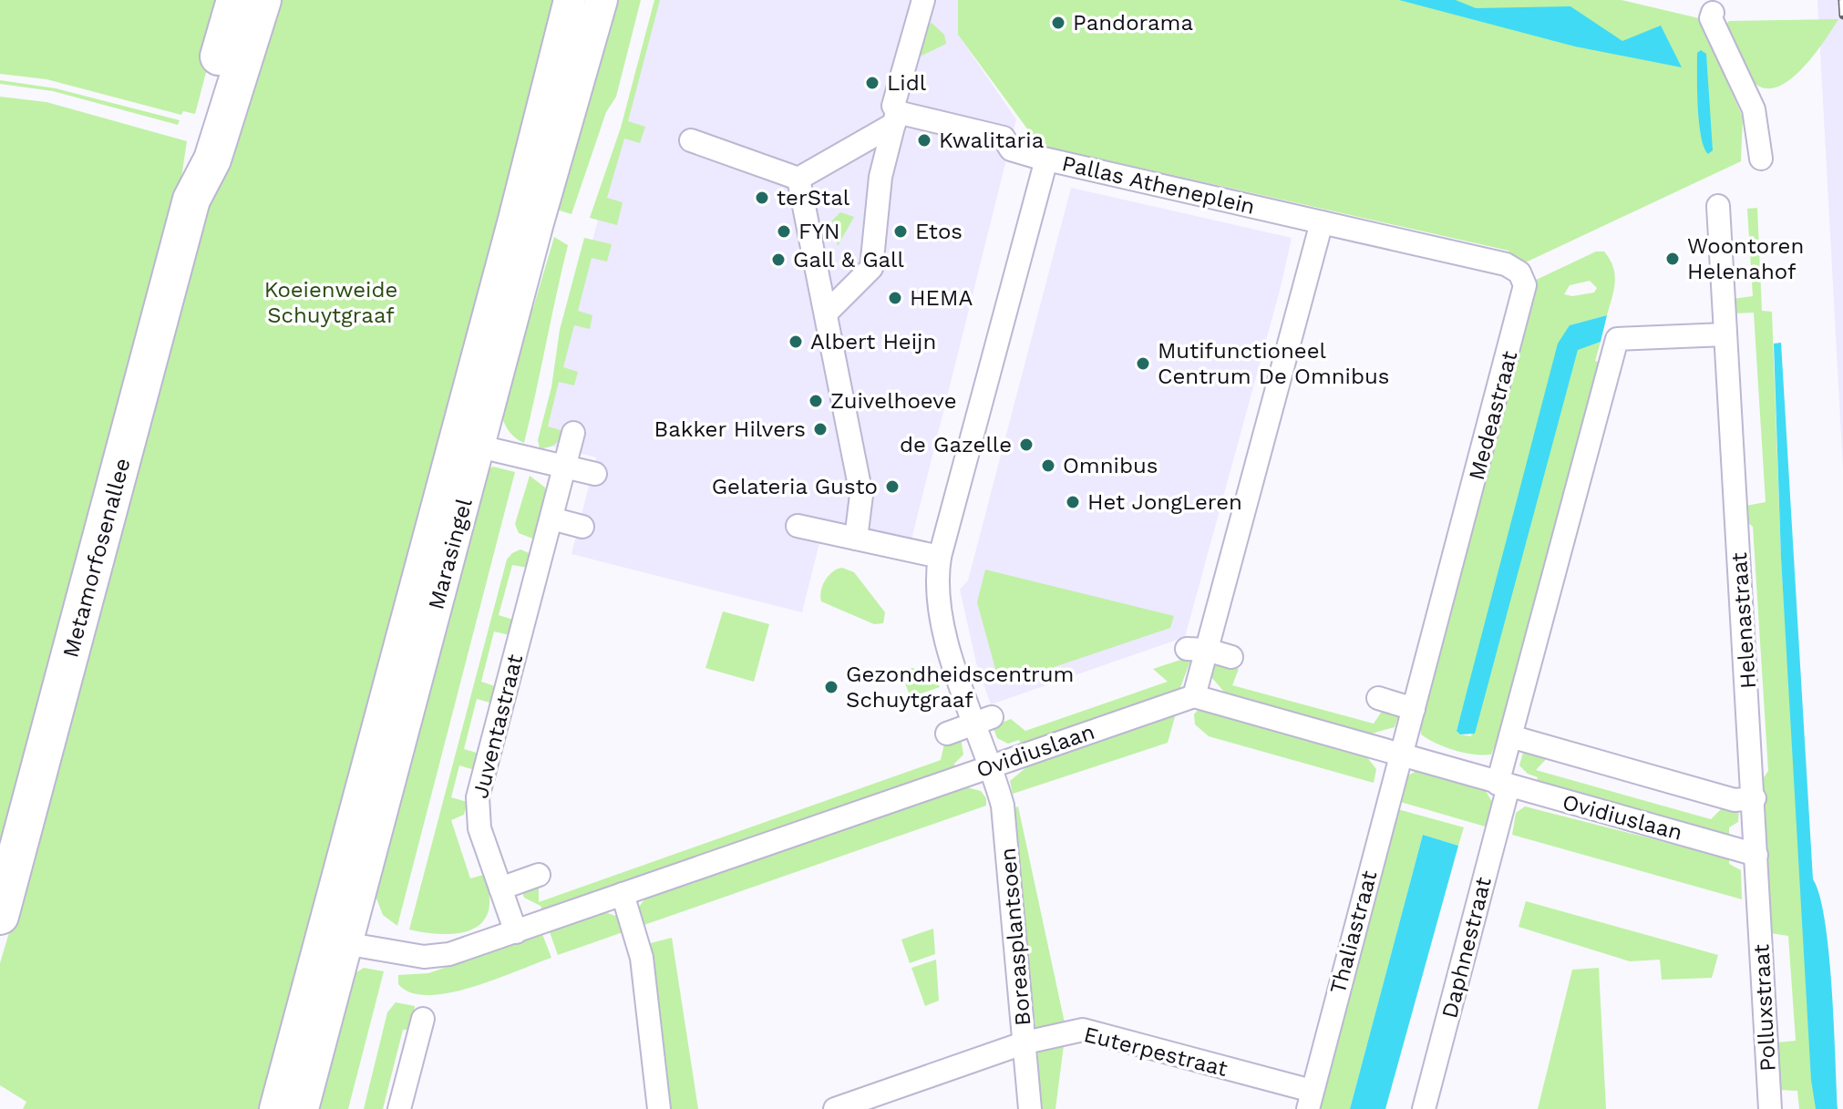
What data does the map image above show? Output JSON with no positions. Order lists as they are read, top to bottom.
{
  "streets": {
    "main road": ["Metamorfosenallee"],
    "street": [
      "Pallas Atheneplein",
      "Medeastraat",
      "Marasingel",
      "Helenastraat",
      "Juventastraat",
      "Ovidiuslaan",
      "Thaliastraat",
      "Boreasplantsoen",
      "Daphnestraat",
      "Polluxstraat",
      "Euterpestraat"
    ]
  },
  "crossings": [
    ["Pallas Atheneplein", "Medeastraat"],
    ["Pallas Atheneplein", "Ovidiuslaan"],
    ["Pallas Atheneplein", "Boreasplantsoen"],
    ["Medeastraat", "Ovidiuslaan"],
    ["Medeastraat", "Thaliastraat"],
    ["Marasingel", "Ovidiuslaan"],
    ["Helenastraat", "Ovidiuslaan"],
    ["Helenastraat", "Polluxstraat"],
    ["Juventastraat", "Ovidiuslaan"],
    ["Ovidiuslaan", "Thaliastraat"],
    ["Ovidiuslaan", "Boreasplantsoen"],
    ["Ovidiuslaan", "Daphnestraat"],
    ["Thaliastraat", "Euterpestraat"],
    ["Boreasplantsoen", "Euterpestraat"]
  ],
  "parks": ["Koeienweide Schuytgraaf"],
  "places": [
    "Pandorama",
    "Lidl",
    "Kwalitaria",
    "terStal",
    "FYN",
    "Etos",
    "Woontoren Helenahof",
    "Gall & Gall",
    "HEMA",
    "Albert Heijn",
    "Mutifunctioneel Centrum De Omnibus",
    "Zuivelhoeve",
    "Bakker Hilvers",
    "de Gazelle",
    "Omnibus",
    "Gelateria Gusto",
    "Het JongLeren",
    "Gezondheidscentrum Schuytgraaf"
  ]
}
